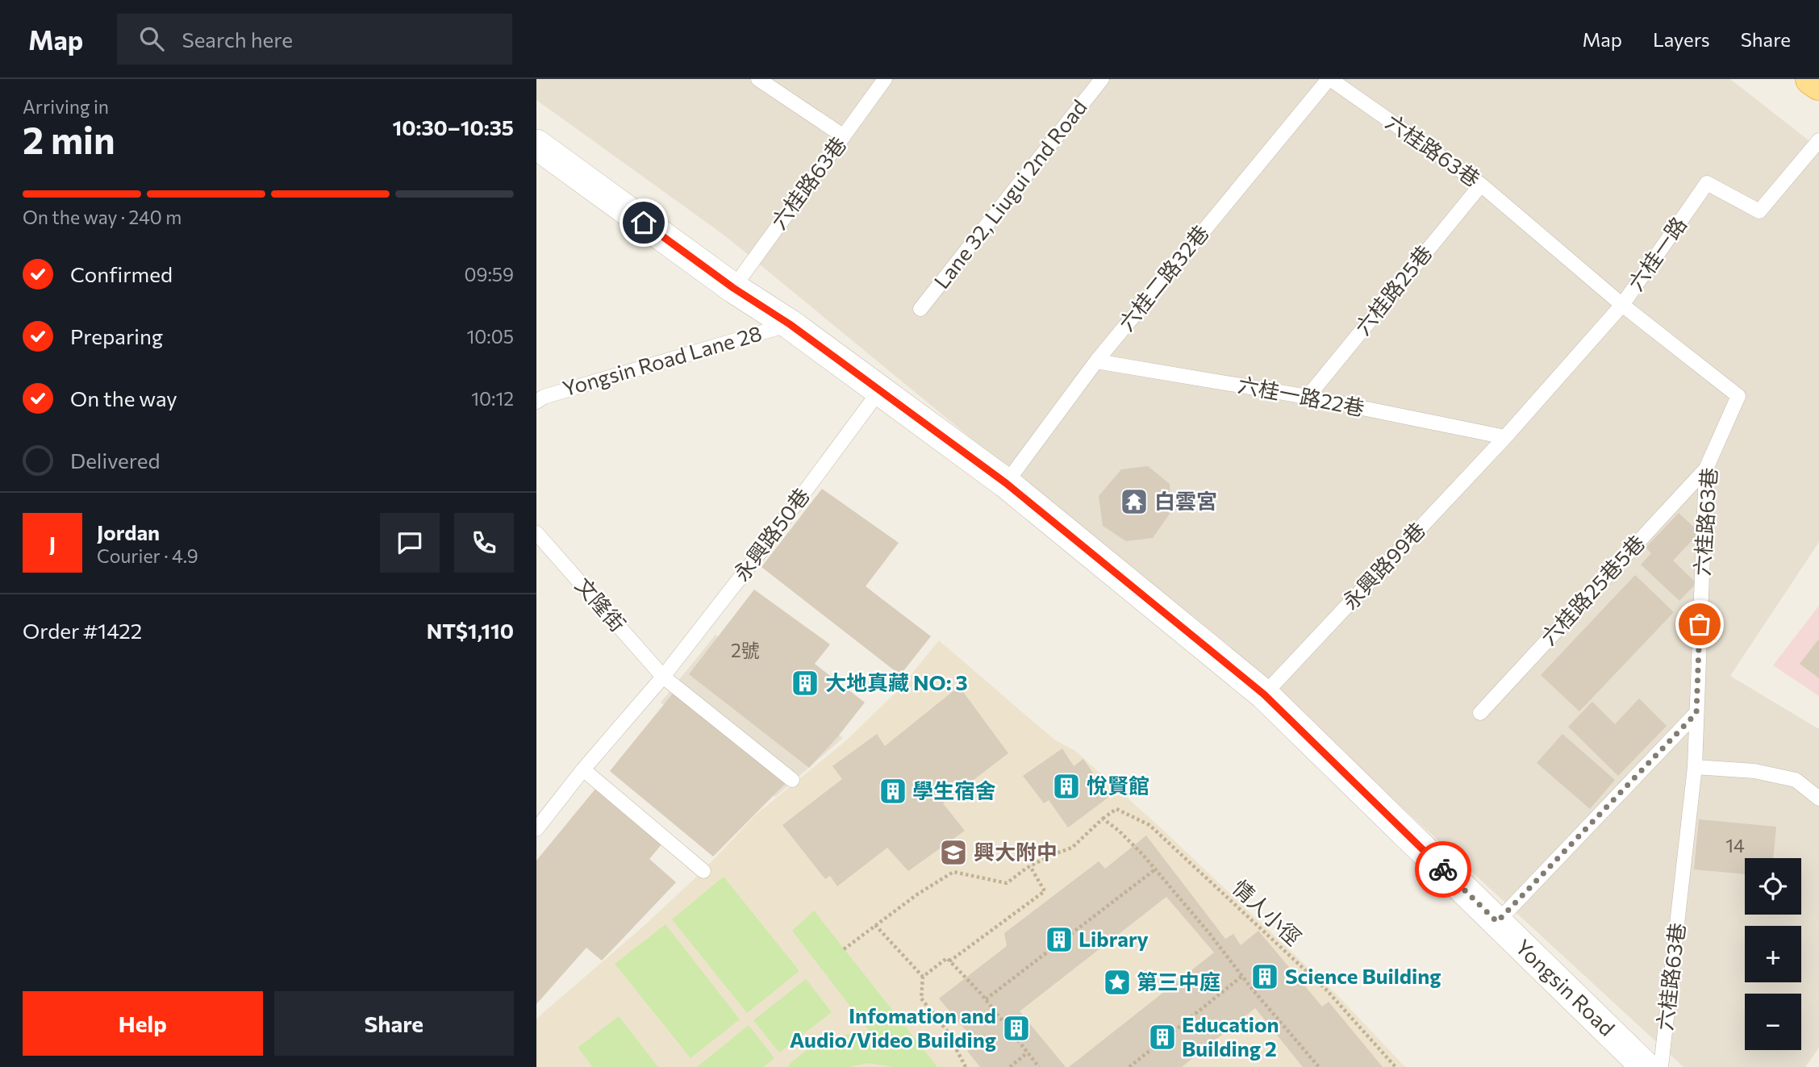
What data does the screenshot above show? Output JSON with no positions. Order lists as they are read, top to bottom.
{
  "streets": {
    "street": ["Yongsin Road"],
    "lane": [
      "六桂路63巷",
      "Lane 32, Liugui 2nd Road",
      "六桂一路",
      "六桂二路32巷",
      "六桂路25巷",
      "Yongsin Road Lane 28",
      "六桂一路22巷",
      "永興路50巷",
      "永興路99巷",
      "六桂路25巷5巷",
      "文隆街"
    ],
    "path": ["情人小徑"]
  },
  "crossings": [
    ["六桂路63巷", "六桂一路"],
    ["六桂路63巷", "六桂二路32巷"],
    ["六桂路63巷", "六桂路25巷"],
    ["六桂路63巷", "六桂路25巷5巷"],
    ["六桂路63巷", "Yongsin Road"],
    ["六桂一路", "六桂一路22巷"],
    ["六桂一路", "永興路99巷"],
    ["六桂二路32巷", "六桂一路22巷"],
    ["六桂二路32巷", "Yongsin Road"],
    ["六桂路25巷", "六桂一路22巷"],
    ["Yongsin Road Lane 28", "Yongsin Road"],
    ["六桂一路22巷", "永興路99巷"],
    ["永興路50巷", "文隆街"],
    ["永興路50巷", "Yongsin Road"],
    ["永興路99巷", "Yongsin Road"]
  ],
  "places": {
    "temple": ["白雲宮"],
    "building": [
      "大地真藏 NO: 3",
      "悅賢館",
      "學生宿舍",
      "Library",
      "Science Building",
      "Infomation and Audio/Video Building",
      "Education Building 2"
    ],
    "school or university": ["興大附中"],
    "place": ["第三中庭"]
  },
  "house_numbers": ["2號", "14"],
  "page": {
    "header": "Map",
    "search": "Search here",
    "nav": ["Map", "Layers", "Share"],
    "heading": ["2 min", "Arriving in", "10:30–10:35"],
    "panel": [
      "Jordan",
      "Courier · 4.9",
      "Order #1422",
      "NT$1,110"
    ],
    "bar": "On the way · 240 m",
    "list": [
      ["Confirmed", "09:59"],
      ["Preparing", "10:05"],
      ["On the way", "10:12"],
      "Delivered"
    ],
    "round": "J",
    "map_buttons": ["+", "−"],
    "buttons": ["Help", "Share"]
  }
}
